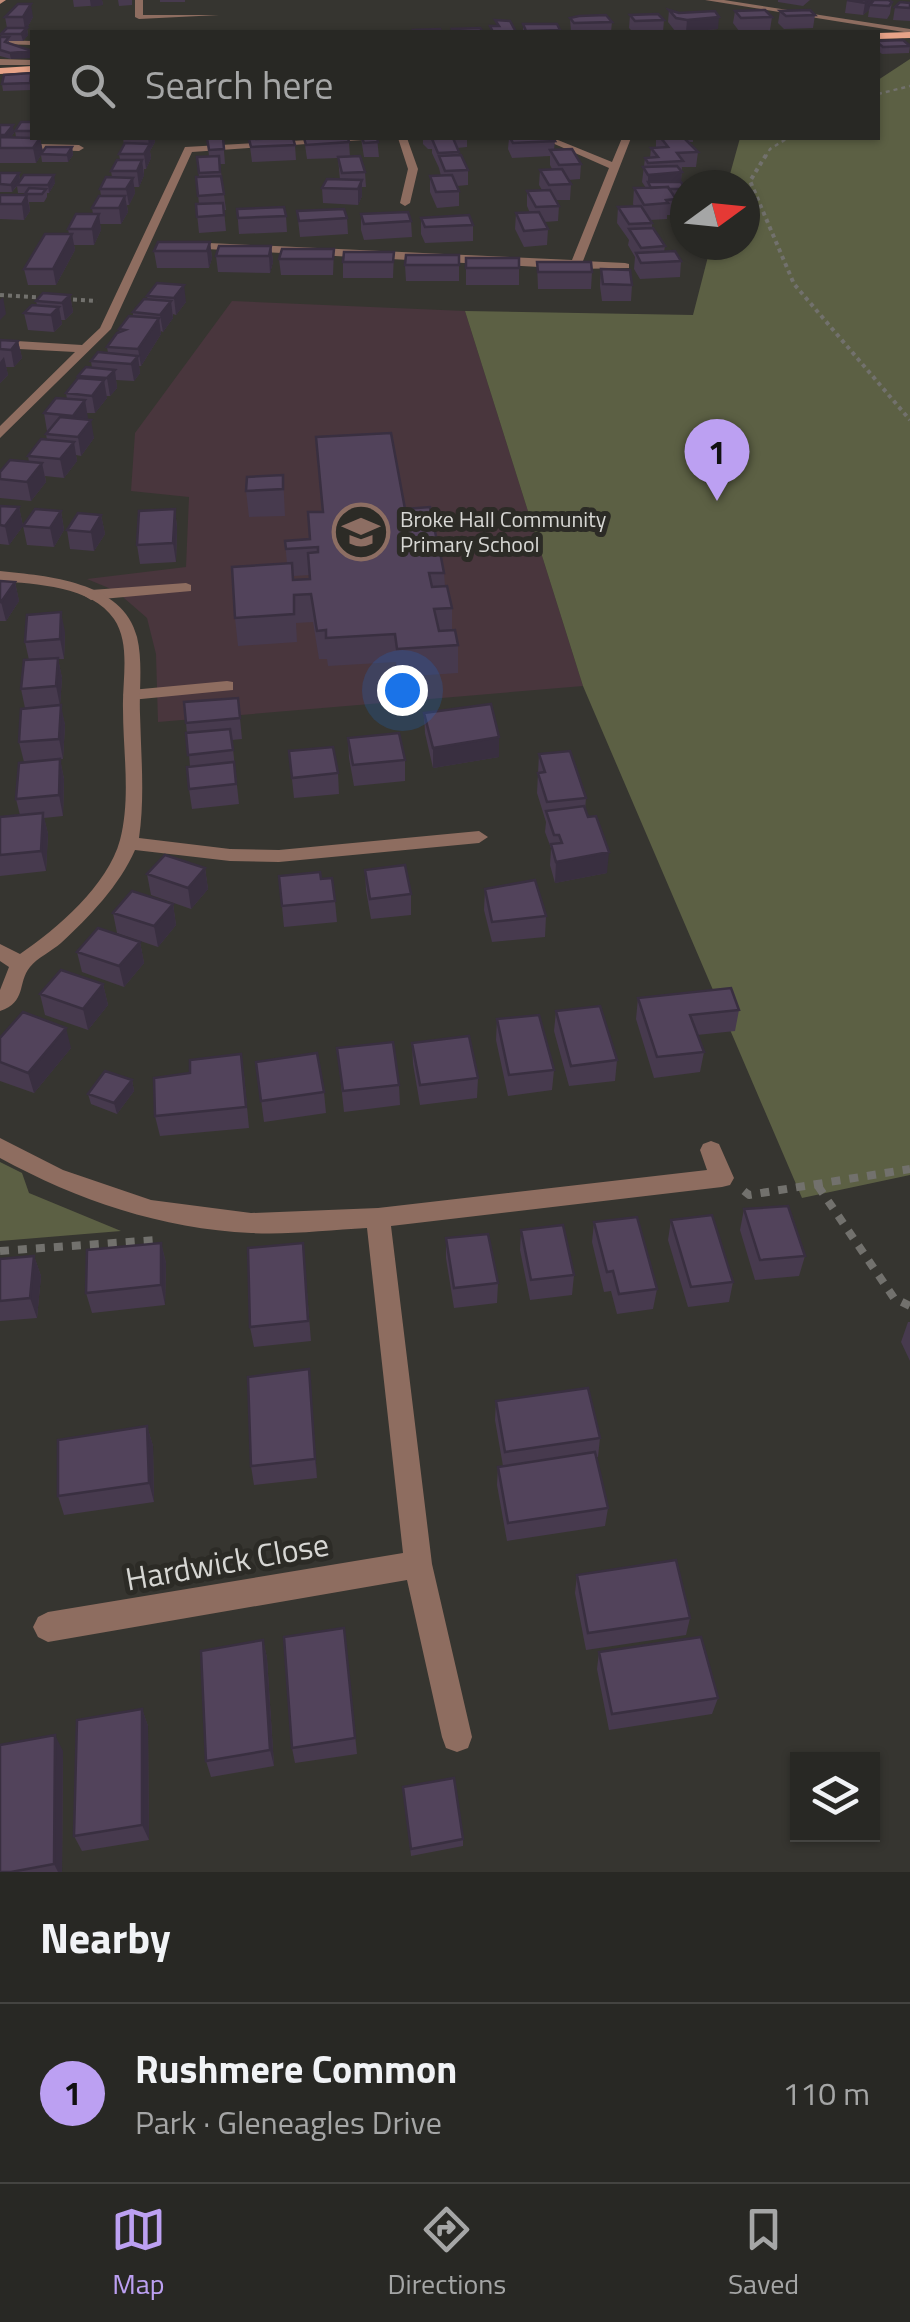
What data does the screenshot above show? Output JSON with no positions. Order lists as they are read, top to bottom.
{
  "streets": {
    "street": ["Hardwick Close"]
  },
  "places": {
    "school or university": ["Broke Hall Community Primary School"]
  },
  "north": "right",
  "page": {
    "search": "Search here",
    "pins": "1",
    "heading": "Nearby",
    "list": [
      {
        "mark": "1",
        "name": "Rushmere Common",
        "note": "Park · Gleneagles Drive",
        "value": "110 m"
      }
    ],
    "nav": ["Map", "Directions", "Saved"]
  }
}
